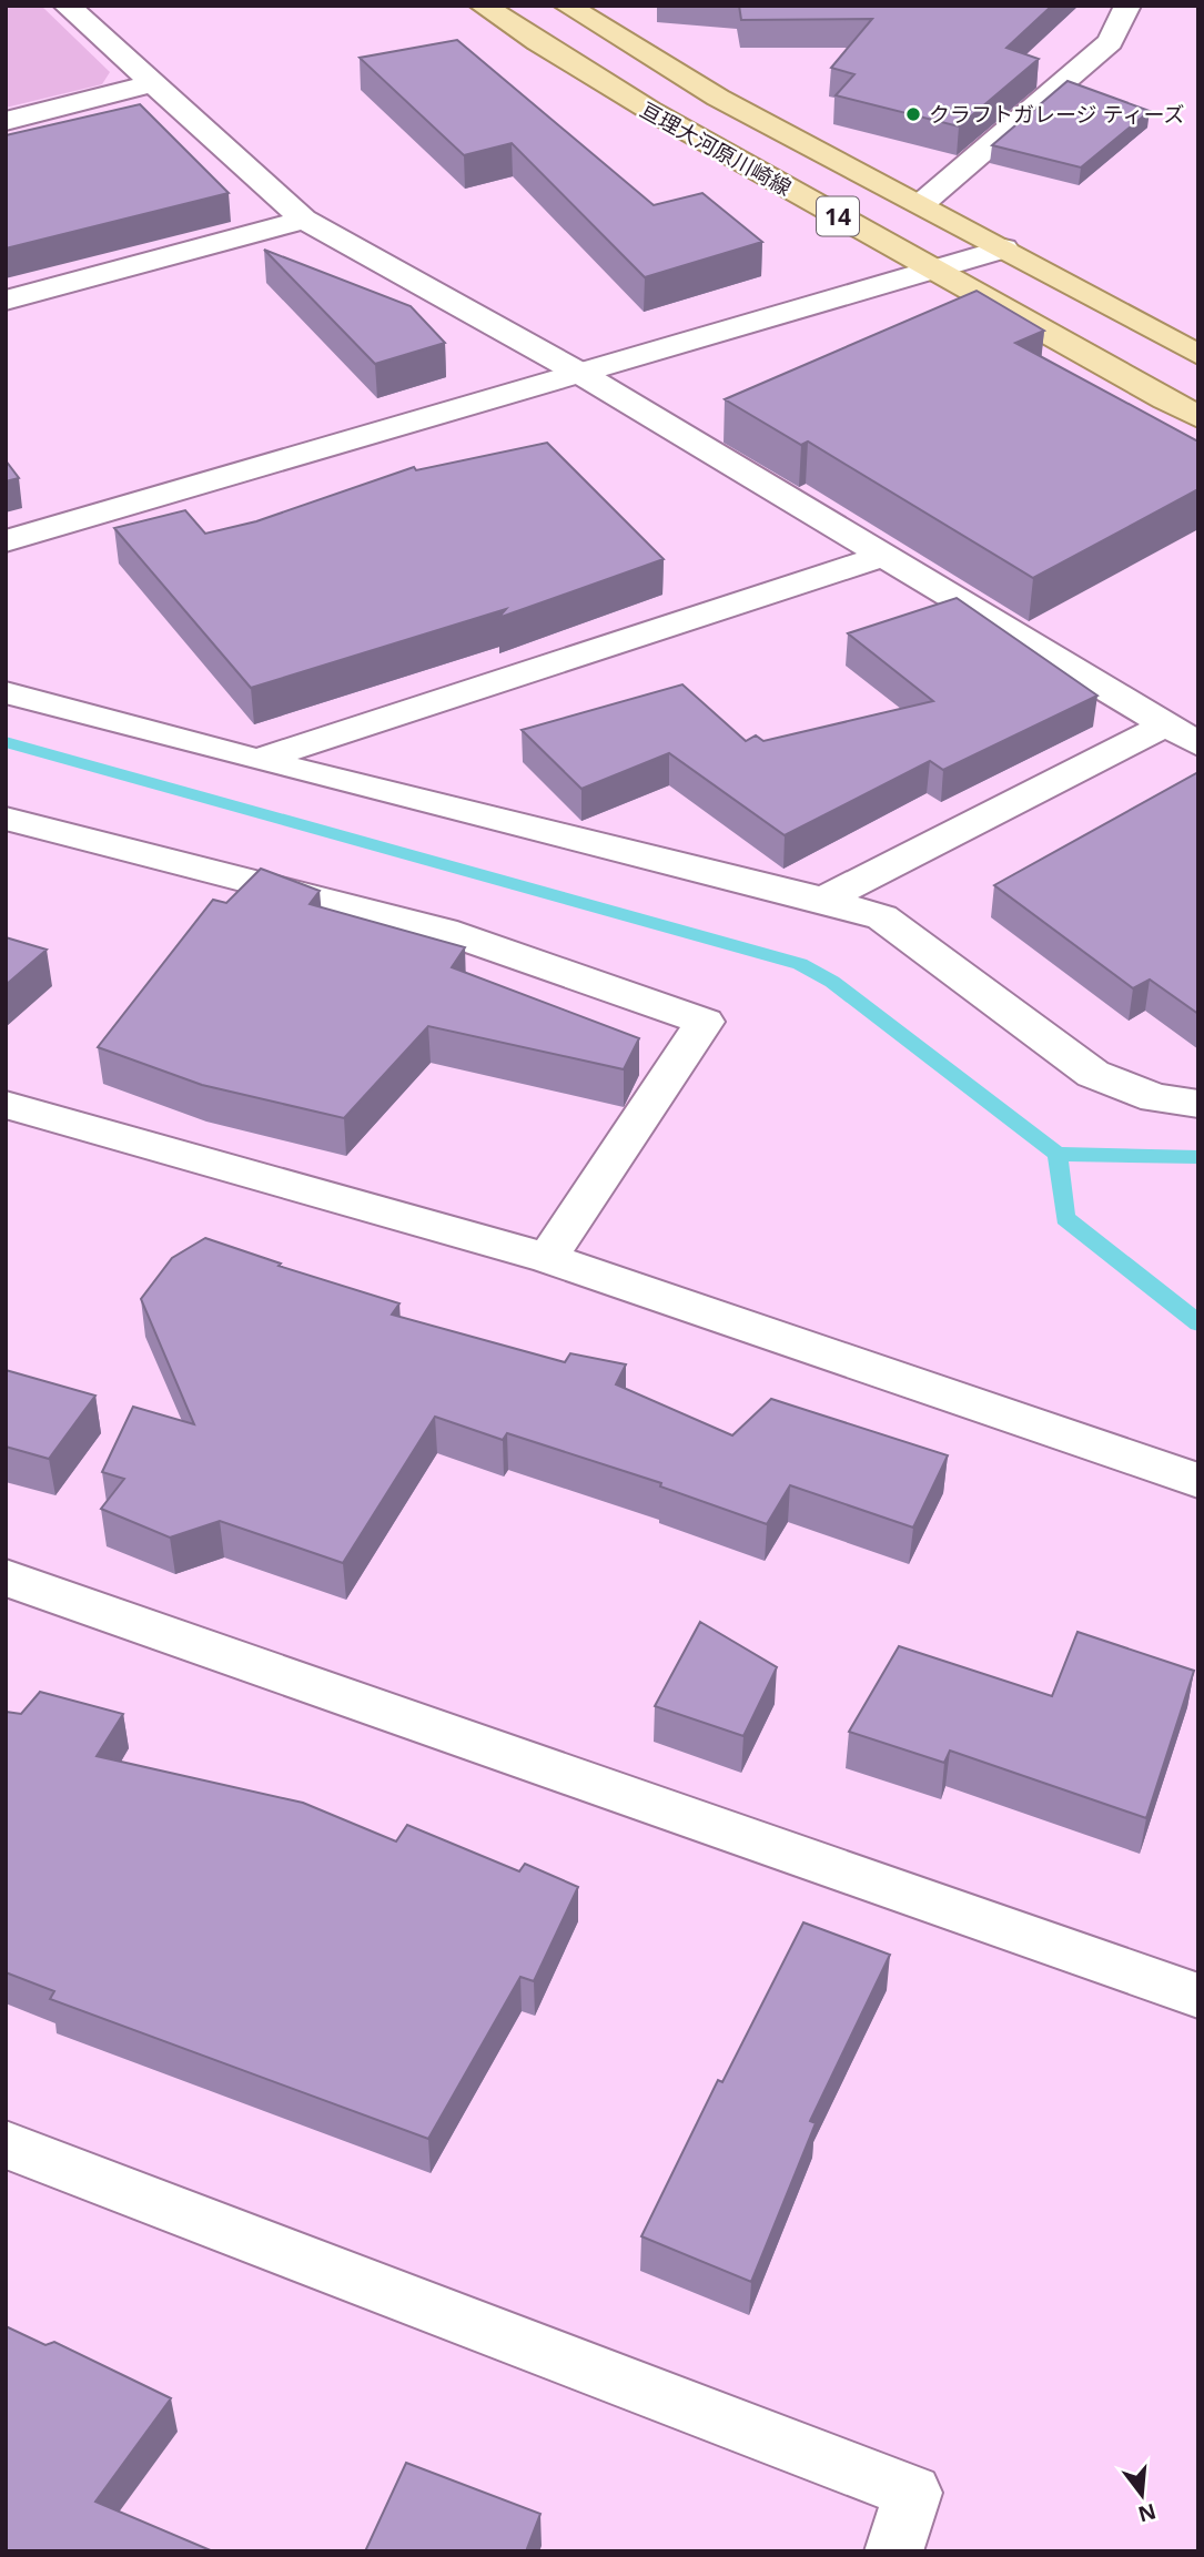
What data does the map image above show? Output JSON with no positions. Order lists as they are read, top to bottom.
{
  "streets": {
    "main road": ["亘理大河原川崎線", "14"]
  },
  "places": ["クラフトガレージ ティーズ"],
  "north": "bottom"
}
